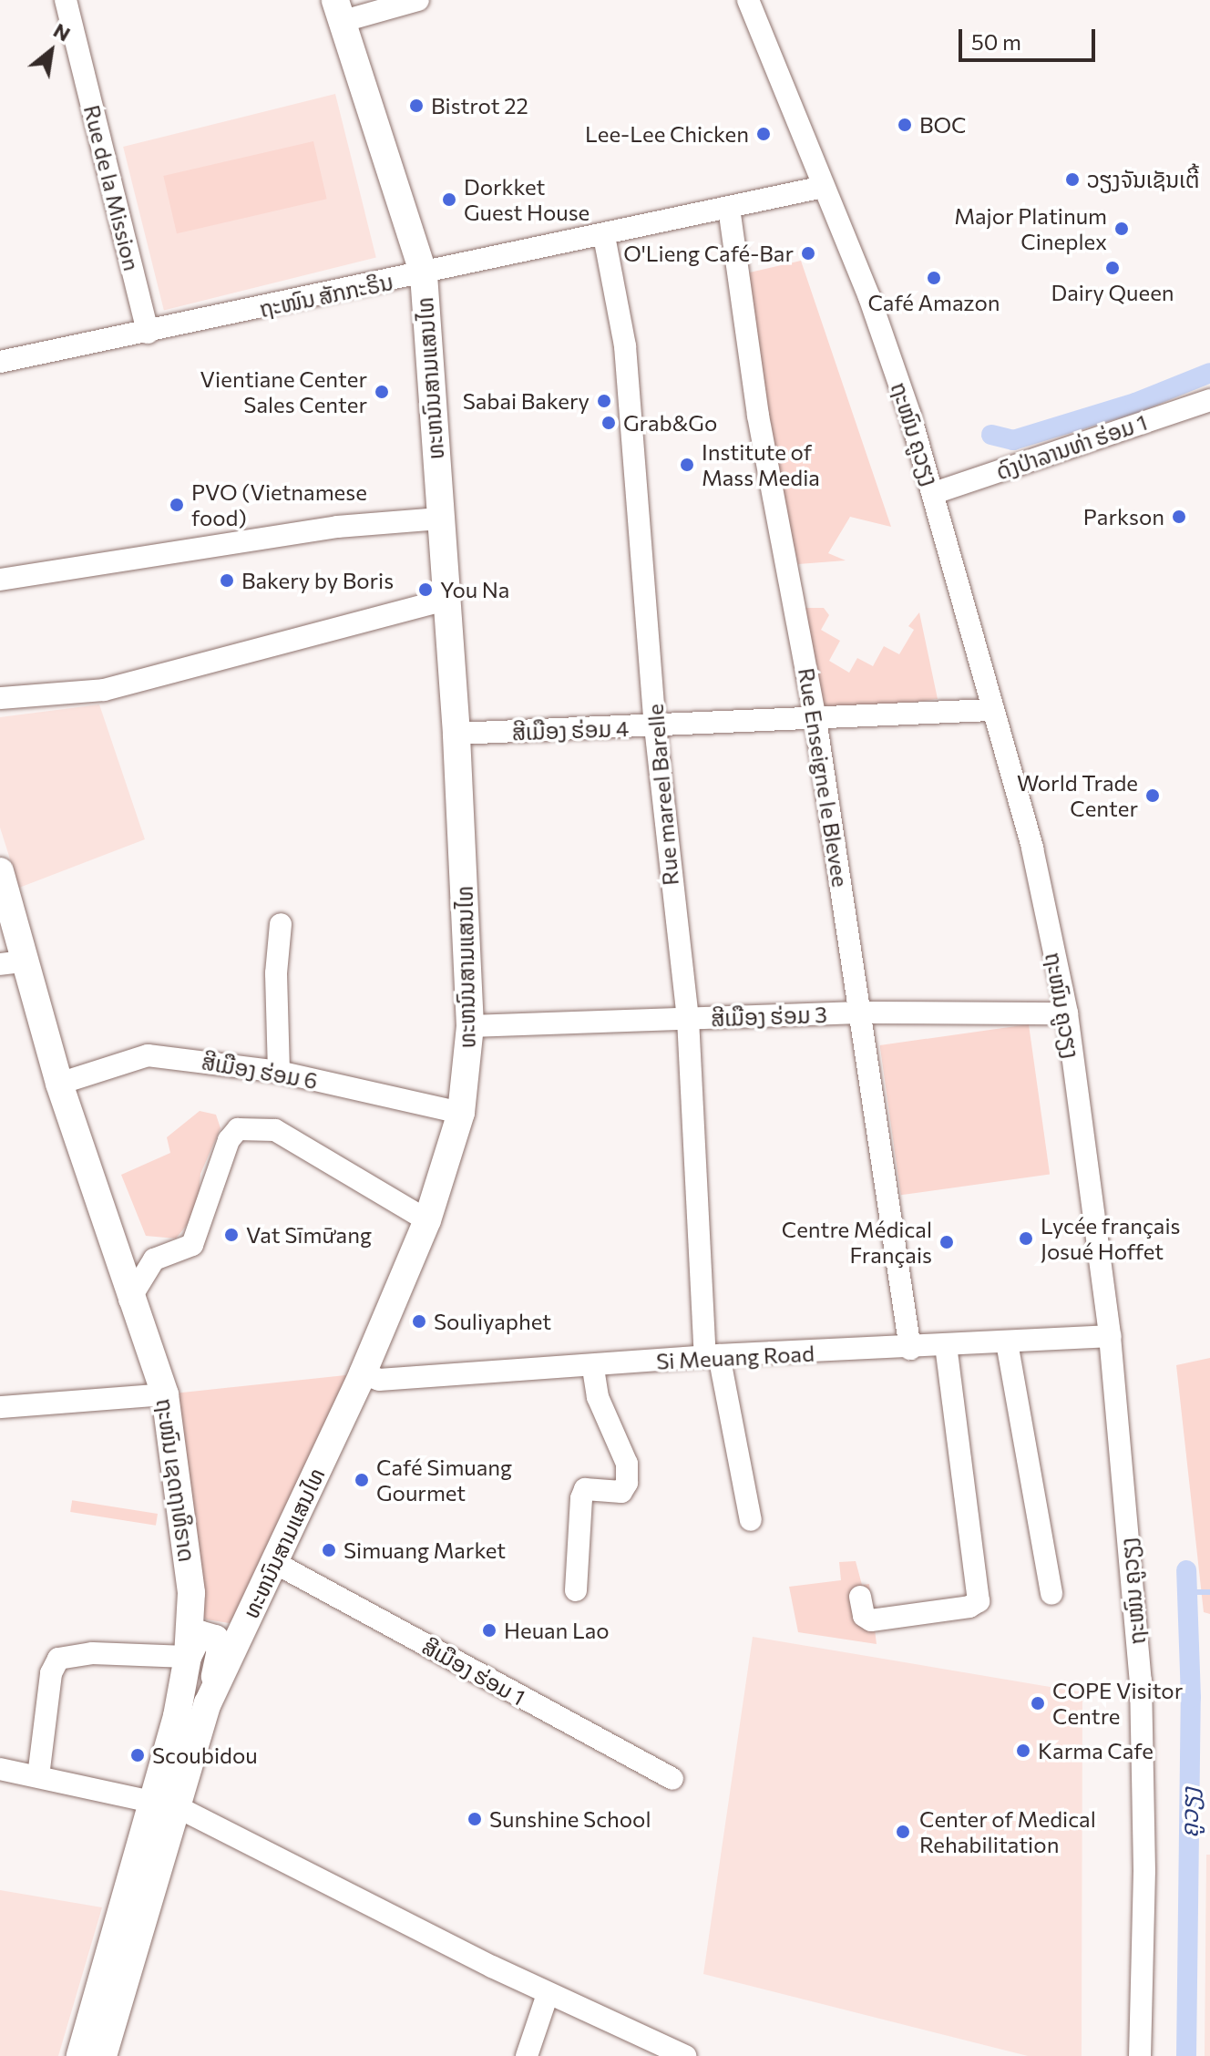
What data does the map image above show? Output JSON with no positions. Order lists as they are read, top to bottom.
{
  "streets": {
    "main road": ["ທະຫນົນສາມແສນໄທ", "ຖະໜົນ ເຊດຖາທິຣາດ"],
    "street": [
      "Rue de la Mission",
      "ຖະໜົນ ສັກກະຣິນ",
      "ຖະໜົນ ຄູວຽງ",
      "ດົງປ່າລານທ່າ ຮ່ອມ 1",
      "ສີເມືອງ ຮ່ອມ 4",
      "Rue Enseigne le Blevee",
      "Rue mareel Barelle",
      "ສີເມືອງ ຮ່ອມ 3",
      "ສີເມືອງ ຮ່ອມ 6",
      "Si Meuang Road",
      "ສີເມືອງ ຮ່ອມ 1"
    ]
  },
  "crossings": [
    ["Rue de la Mission", "ຖະໜົນ ສັກກະຣິນ"],
    ["ຖະໜົນ ສັກກະຣິນ", "ທະຫນົນສາມແສນໄທ"],
    ["ຖະໜົນ ສັກກະຣິນ", "ຖະໜົນ ຄູວຽງ"],
    ["ຖະໜົນ ສັກກະຣິນ", "Rue Enseigne le Blevee"],
    ["ຖະໜົນ ສັກກະຣິນ", "Rue mareel Barelle"],
    ["ທະຫນົນສາມແສນໄທ", "ສີເມືອງ ຮ່ອມ 4"],
    ["ທະຫນົນສາມແສນໄທ", "ສີເມືອງ ຮ່ອມ 3"],
    ["ທະຫນົນສາມແສນໄທ", "ສີເມືອງ ຮ່ອມ 6"],
    ["ທະຫນົນສາມແສນໄທ", "Si Meuang Road"],
    ["ທະຫນົນສາມແສນໄທ", "ຖະໜົນ ເຊດຖາທິຣາດ"],
    ["ທະຫນົນສາມແສນໄທ", "ສີເມືອງ ຮ່ອມ 1"],
    ["ຖະໜົນ ຄູວຽງ", "ດົງປ່າລານທ່າ ຮ່ອມ 1"],
    ["ຖະໜົນ ຄູວຽງ", "ສີເມືອງ ຮ່ອມ 4"],
    ["ຖະໜົນ ຄູວຽງ", "ສີເມືອງ ຮ່ອມ 3"],
    ["ຖະໜົນ ຄູວຽງ", "Si Meuang Road"],
    ["ສີເມືອງ ຮ່ອມ 4", "Rue Enseigne le Blevee"],
    ["ສີເມືອງ ຮ່ອມ 4", "Rue mareel Barelle"],
    ["Rue Enseigne le Blevee", "ສີເມືອງ ຮ່ອມ 3"],
    ["Rue Enseigne le Blevee", "Si Meuang Road"],
    ["Rue mareel Barelle", "ສີເມືອງ ຮ່ອມ 3"],
    ["Rue mareel Barelle", "Si Meuang Road"],
    ["ສີເມືອງ ຮ່ອມ 6", "ຖະໜົນ ເຊດຖາທິຣາດ"]
  ],
  "water": ["ຄູວຽງ"],
  "places": [
    "Bistrot 22",
    "BOC",
    "Lee-Lee Chicken",
    "ວຽງຈັນເຊັນເຕີ້",
    "Dorkket Guest House",
    "Major Platinum Cineplex",
    "O'Lieng Café-Bar",
    "Dairy Queen",
    "Café Amazon",
    "Vientiane Center Sales Center",
    "Sabai Bakery",
    "Grab&Go",
    "Institute of Mass Media",
    "PVO (Vietnamese food)",
    "Parkson",
    "Bakery by Boris",
    "You Na",
    "World Trade Center",
    "Vat Sīmư̄ang",
    "Lycée français Josué Hoffet",
    "Centre Médical Français",
    "Souliyaphet",
    "Café Simuang Gourmet",
    "Simuang Market",
    "Heuan Lao",
    "COPE Visitor Centre",
    "Karma Cafe",
    "Scoubidou",
    "Sunshine School",
    "Center of Medical Rehabilitation"
  ],
  "scale_bar": "50 m",
  "north": "top right"
}
